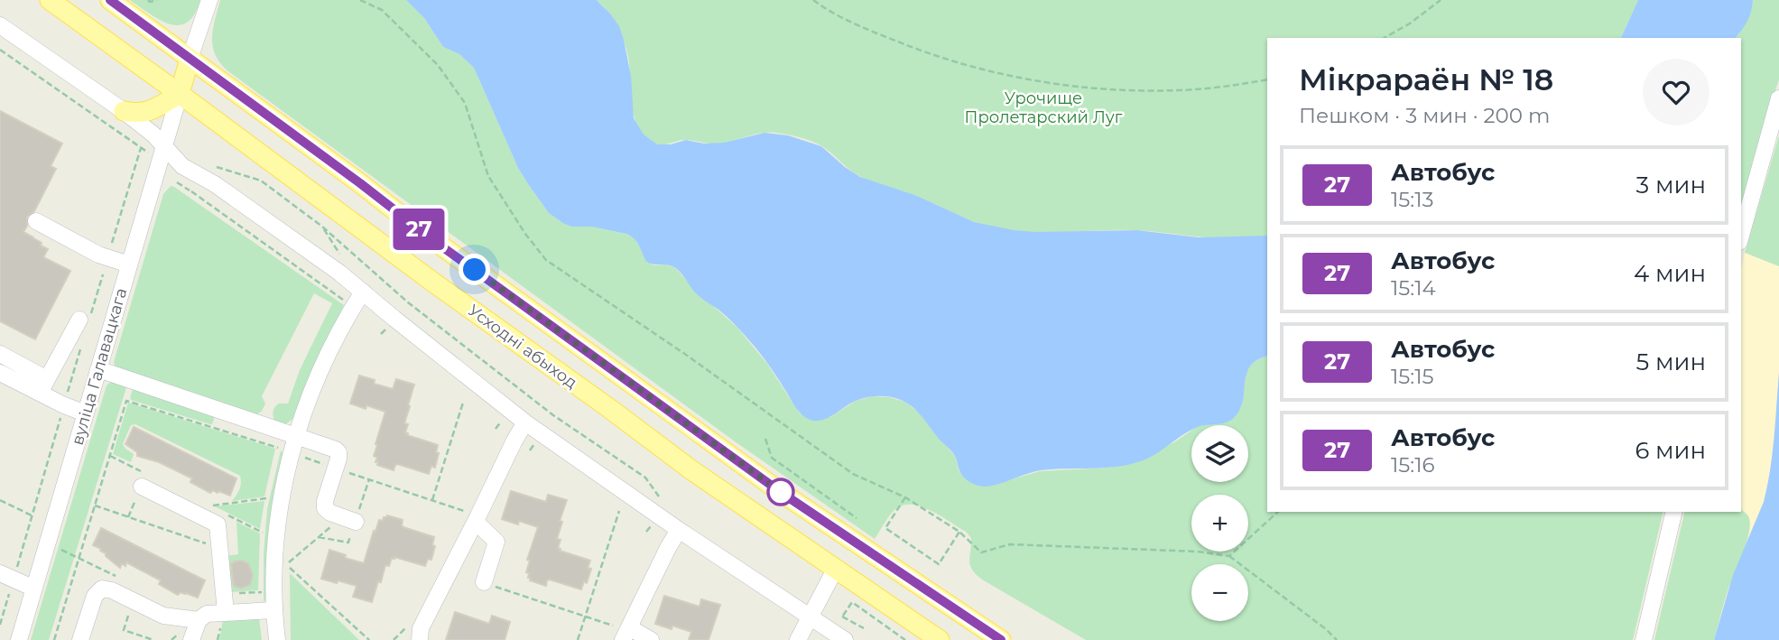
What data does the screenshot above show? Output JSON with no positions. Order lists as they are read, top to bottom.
{
  "streets": {
    "main road": ["Усходні абыход"],
    "street": ["вуліца Галавацкага"]
  },
  "crossings": [
    ["Усходні абыход", "вуліца Галавацкага"]
  ],
  "parks": ["Урочище Пролетарский Луг"],
  "lines": ["bus line 27"],
  "page": {
    "on_map": "27",
    "heading": ["Мікрараён № 18", "Пешком · 3 мин · 200 m"],
    "list": [
      {
        "mark": "27",
        "name": "Автобус",
        "note": "15:13",
        "value": "3 мин"
      },
      {
        "mark": "27",
        "name": "Автобус",
        "note": "15:14",
        "value": "4 мин"
      },
      {
        "mark": "27",
        "name": "Автобус",
        "note": "15:15",
        "value": "5 мин"
      },
      {
        "mark": "27",
        "name": "Автобус",
        "note": "15:16",
        "value": "6 мин"
      }
    ],
    "map_buttons": ["+", "−"]
  }
}
